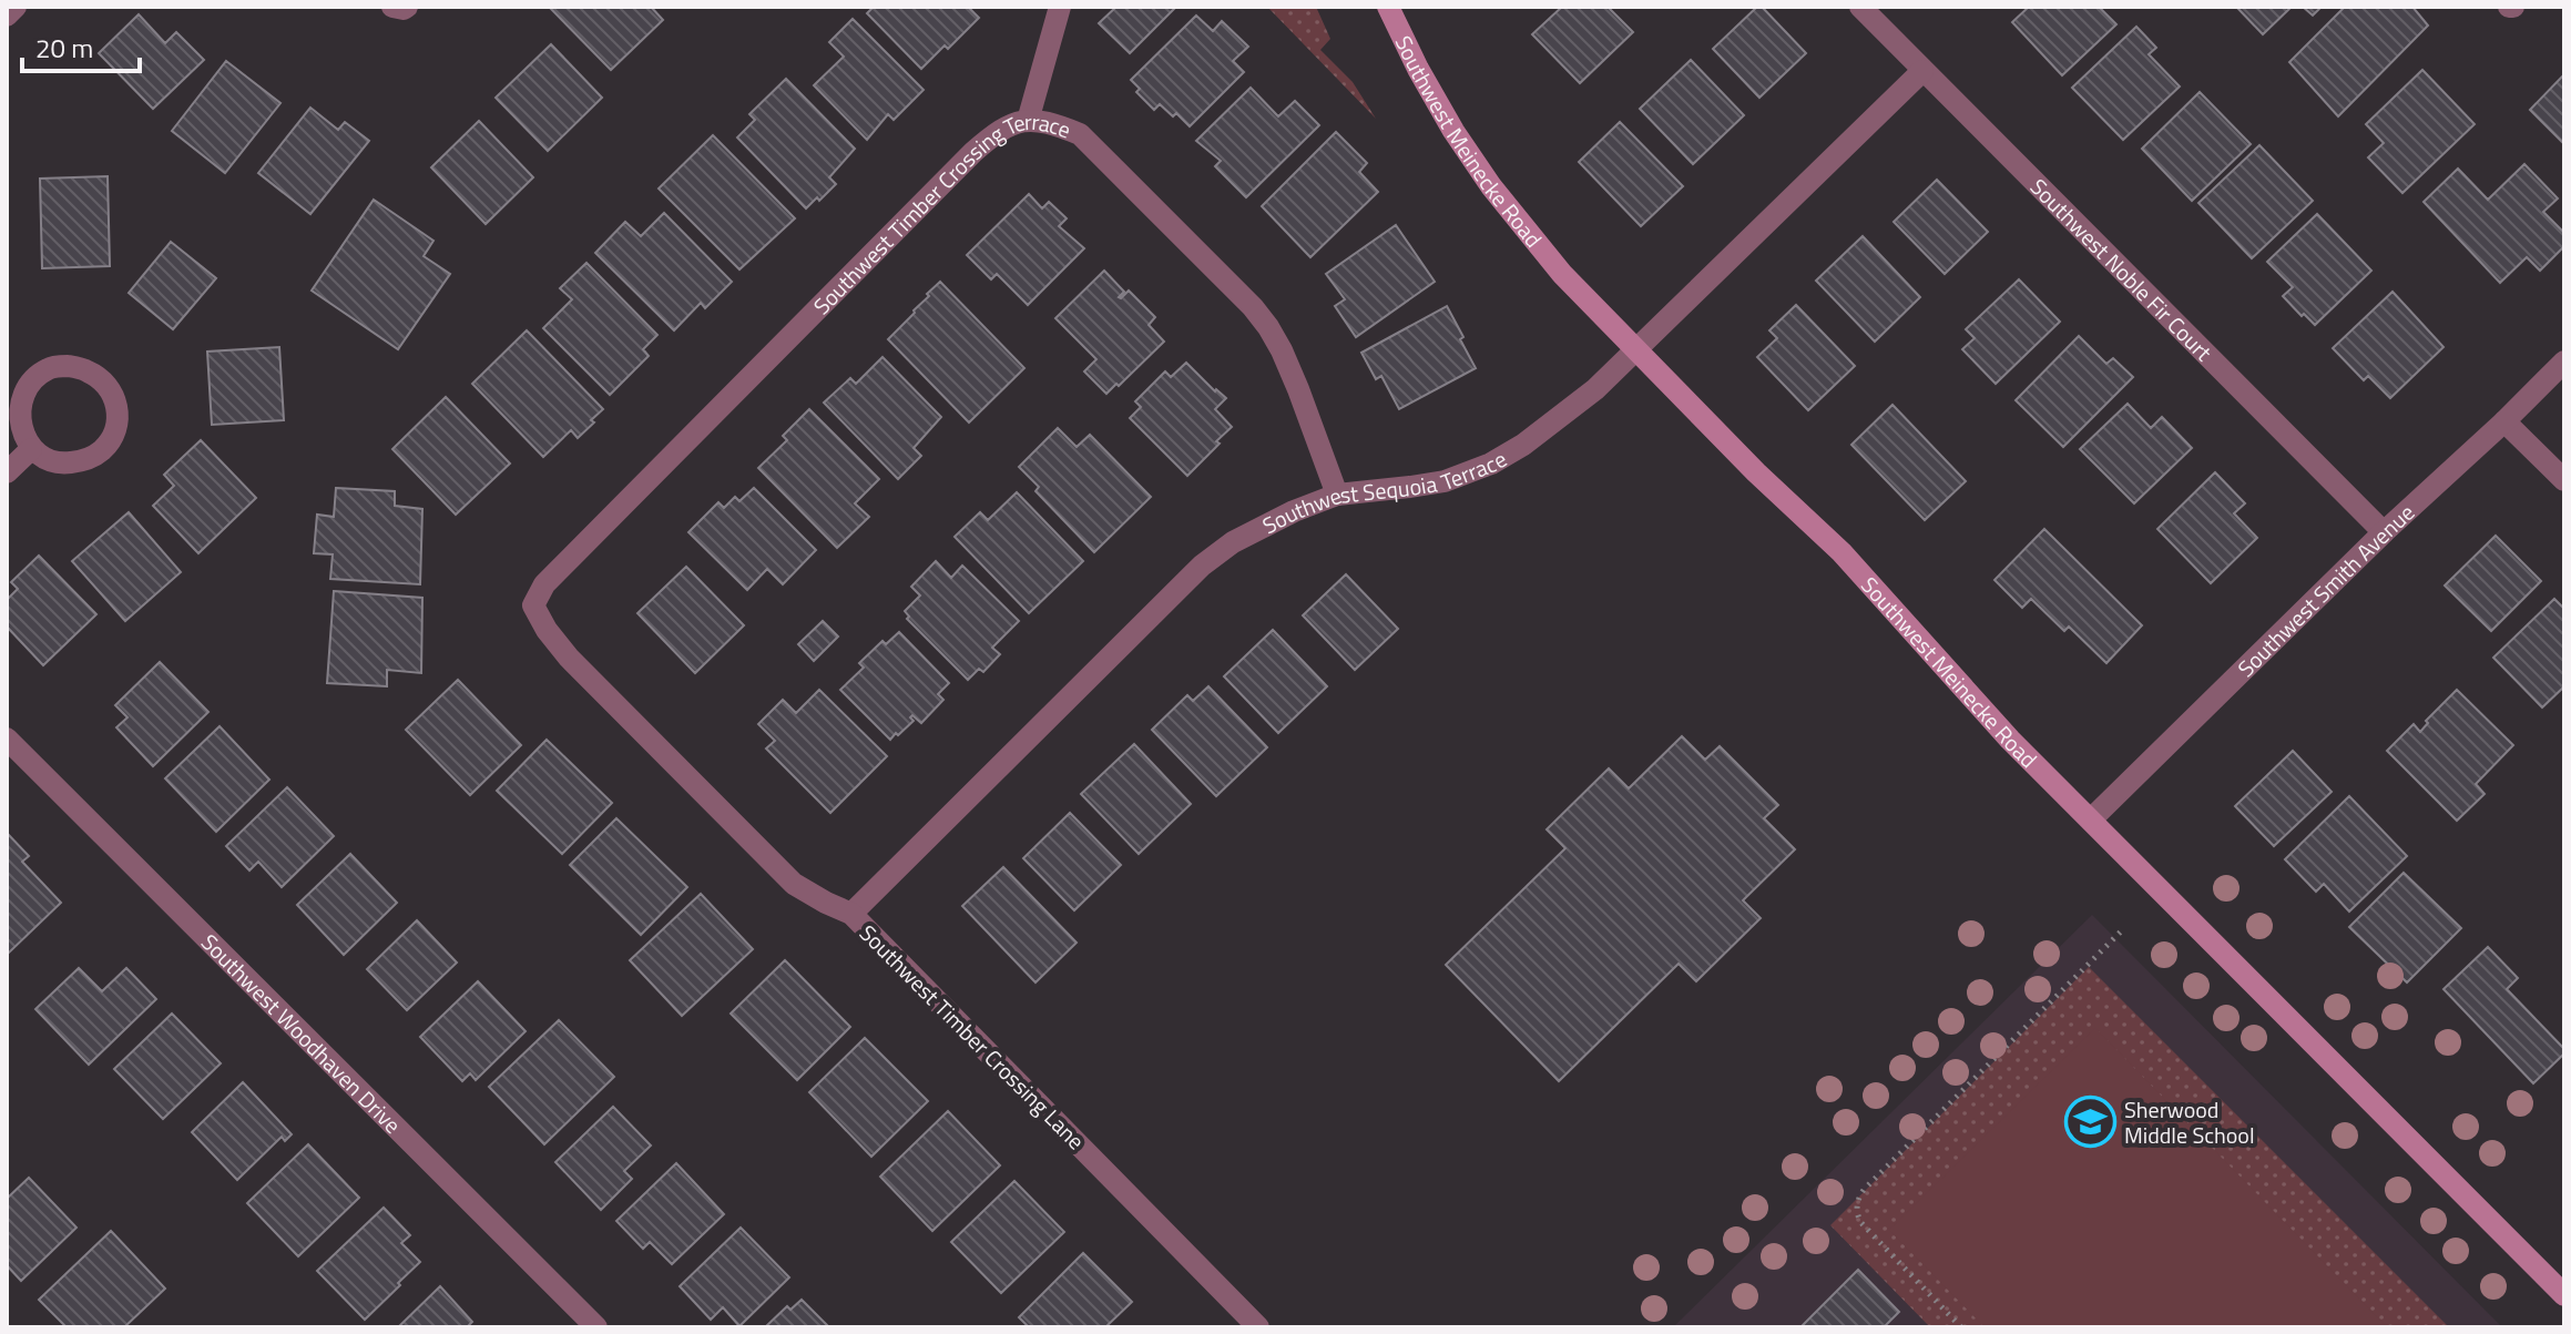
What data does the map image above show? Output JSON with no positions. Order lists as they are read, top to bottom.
{
  "streets": {
    "main road": ["Southwest Meinecke Road"],
    "street": [
      "Southwest Timber Crossing Terrace",
      "Southwest Noble Fir Court",
      "Southwest Sequoia Terrace",
      "Southwest Smith Avenue",
      "Southwest Woodhaven Drive",
      "Southwest Timber Crossing Lane"
    ]
  },
  "crossings": [
    ["Southwest Meinecke Road", "Southwest Sequoia Terrace"],
    ["Southwest Meinecke Road", "Southwest Smith Avenue"],
    ["Southwest Timber Crossing Terrace", "Southwest Sequoia Terrace"],
    ["Southwest Timber Crossing Terrace", "Southwest Timber Crossing Lane"],
    ["Southwest Noble Fir Court", "Southwest Sequoia Terrace"],
    ["Southwest Noble Fir Court", "Southwest Smith Avenue"],
    ["Southwest Sequoia Terrace", "Southwest Timber Crossing Lane"]
  ],
  "places": {
    "school or university": ["Sherwood Middle School"]
  },
  "scale_bar": "20 m"
}
